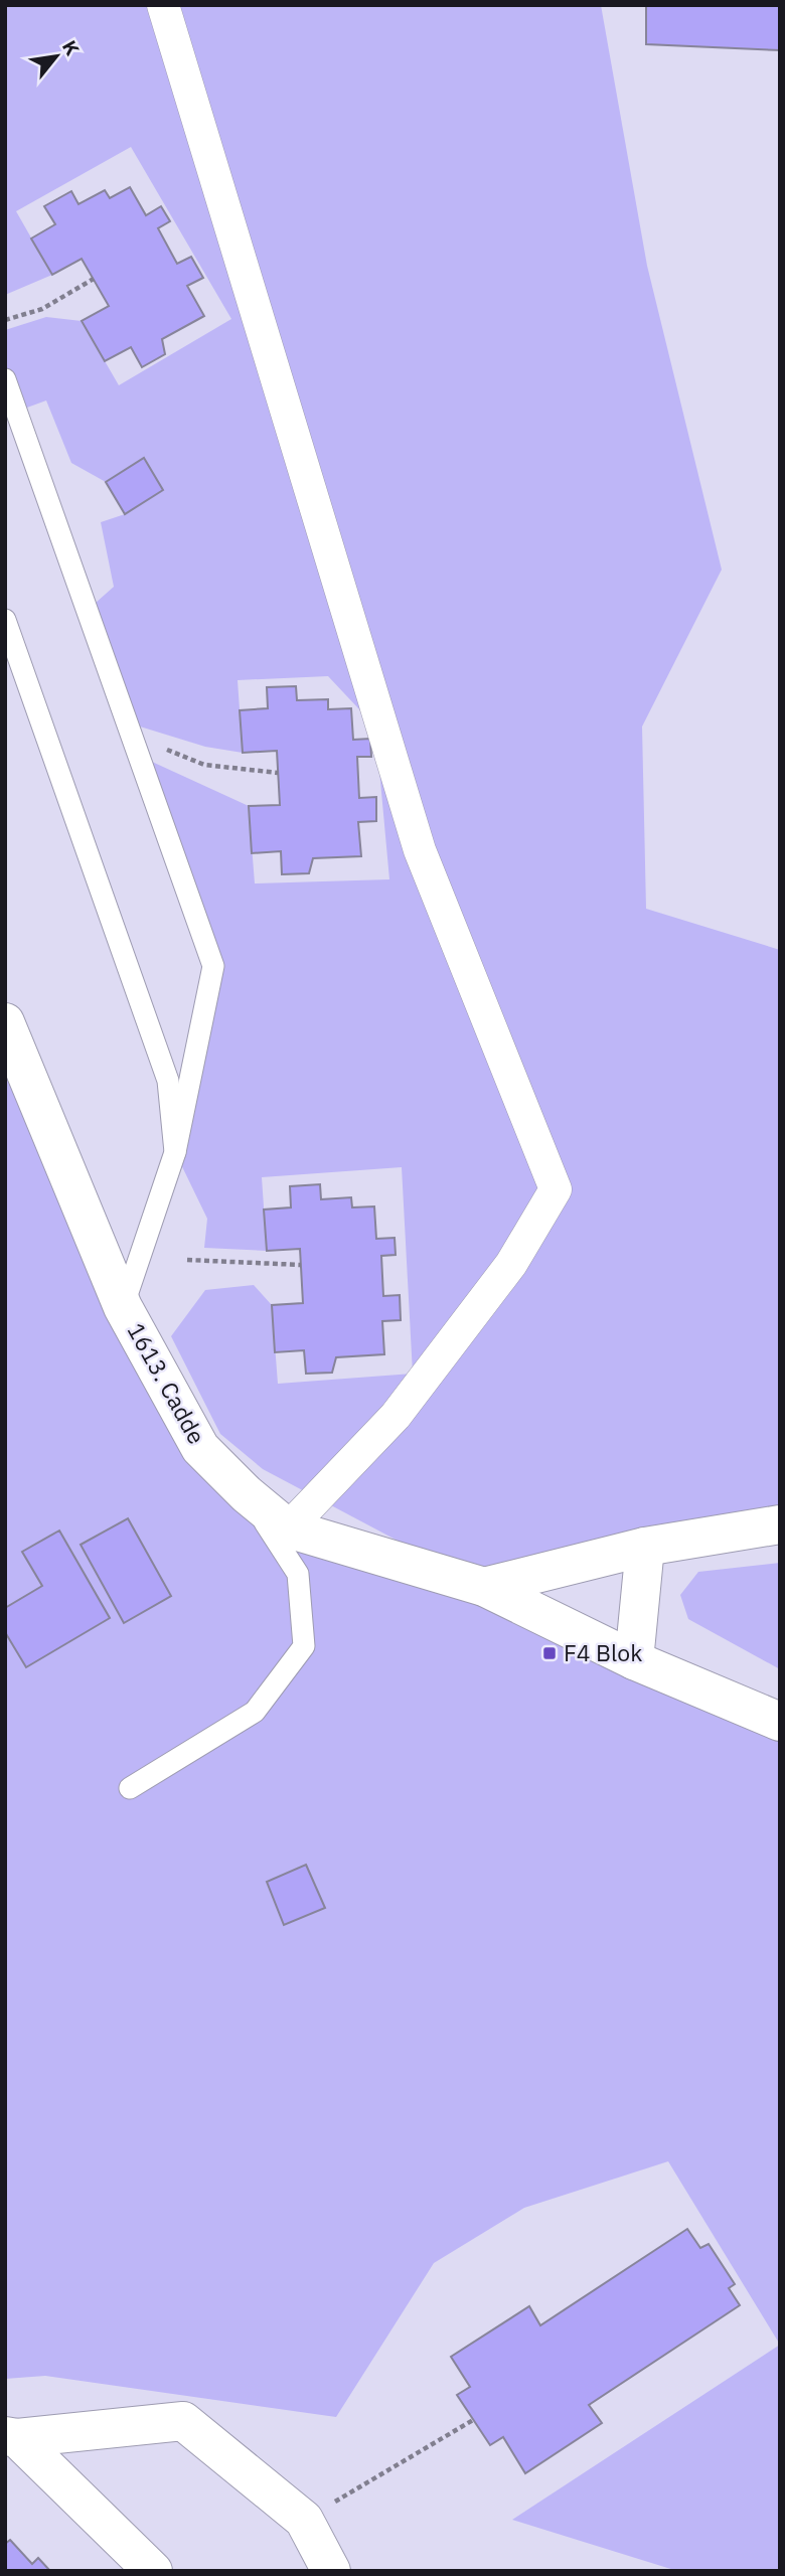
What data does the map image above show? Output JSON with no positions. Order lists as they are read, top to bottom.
{
  "streets": {
    "street": ["1613. Cadde"]
  },
  "places": {
    "transit": ["F4 Blok"]
  },
  "north": "top right"
}
